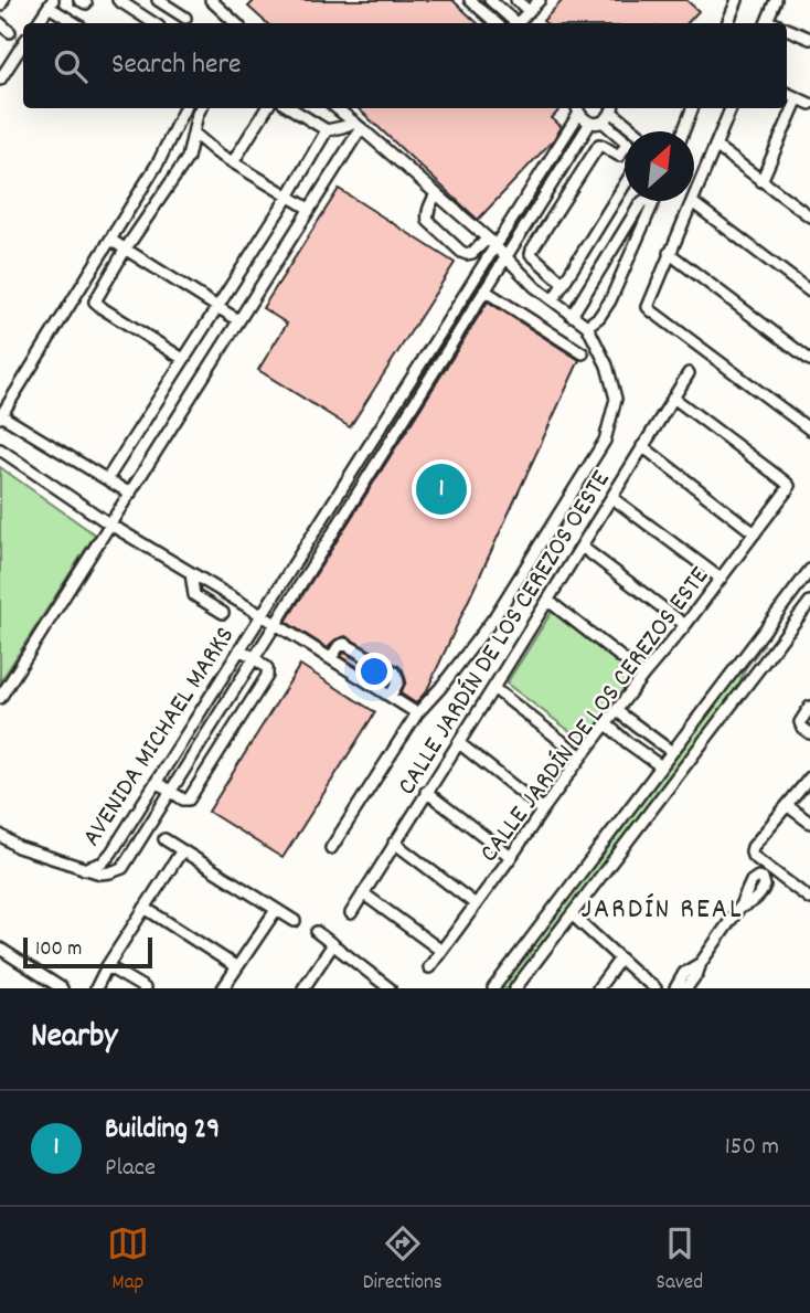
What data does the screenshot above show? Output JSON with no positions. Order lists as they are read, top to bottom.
{
  "streets": {
    "street": ["CALLE JARDÍN DE LOS CEREZOS OESTE", "CALLE JARDÍN DE LOS CEREZOS ESTE", "AVENIDA MICHAEL MARKS"]
  },
  "crossings": [
    ["CALLE JARDÍN DE LOS CEREZOS OESTE", "CALLE JARDÍN DE LOS CEREZOS ESTE"]
  ],
  "districts": ["JARDÍN REAL"],
  "scale_bar": "100 m",
  "north": "top right",
  "page": {
    "search": "Search here",
    "pins": "1",
    "scale": "100 m",
    "heading": "Nearby",
    "list": [
      {
        "mark": "1",
        "name": "Building 29",
        "note": "Place",
        "value": "150 m"
      }
    ],
    "nav": ["Map", "Directions", "Saved"]
  }
}
